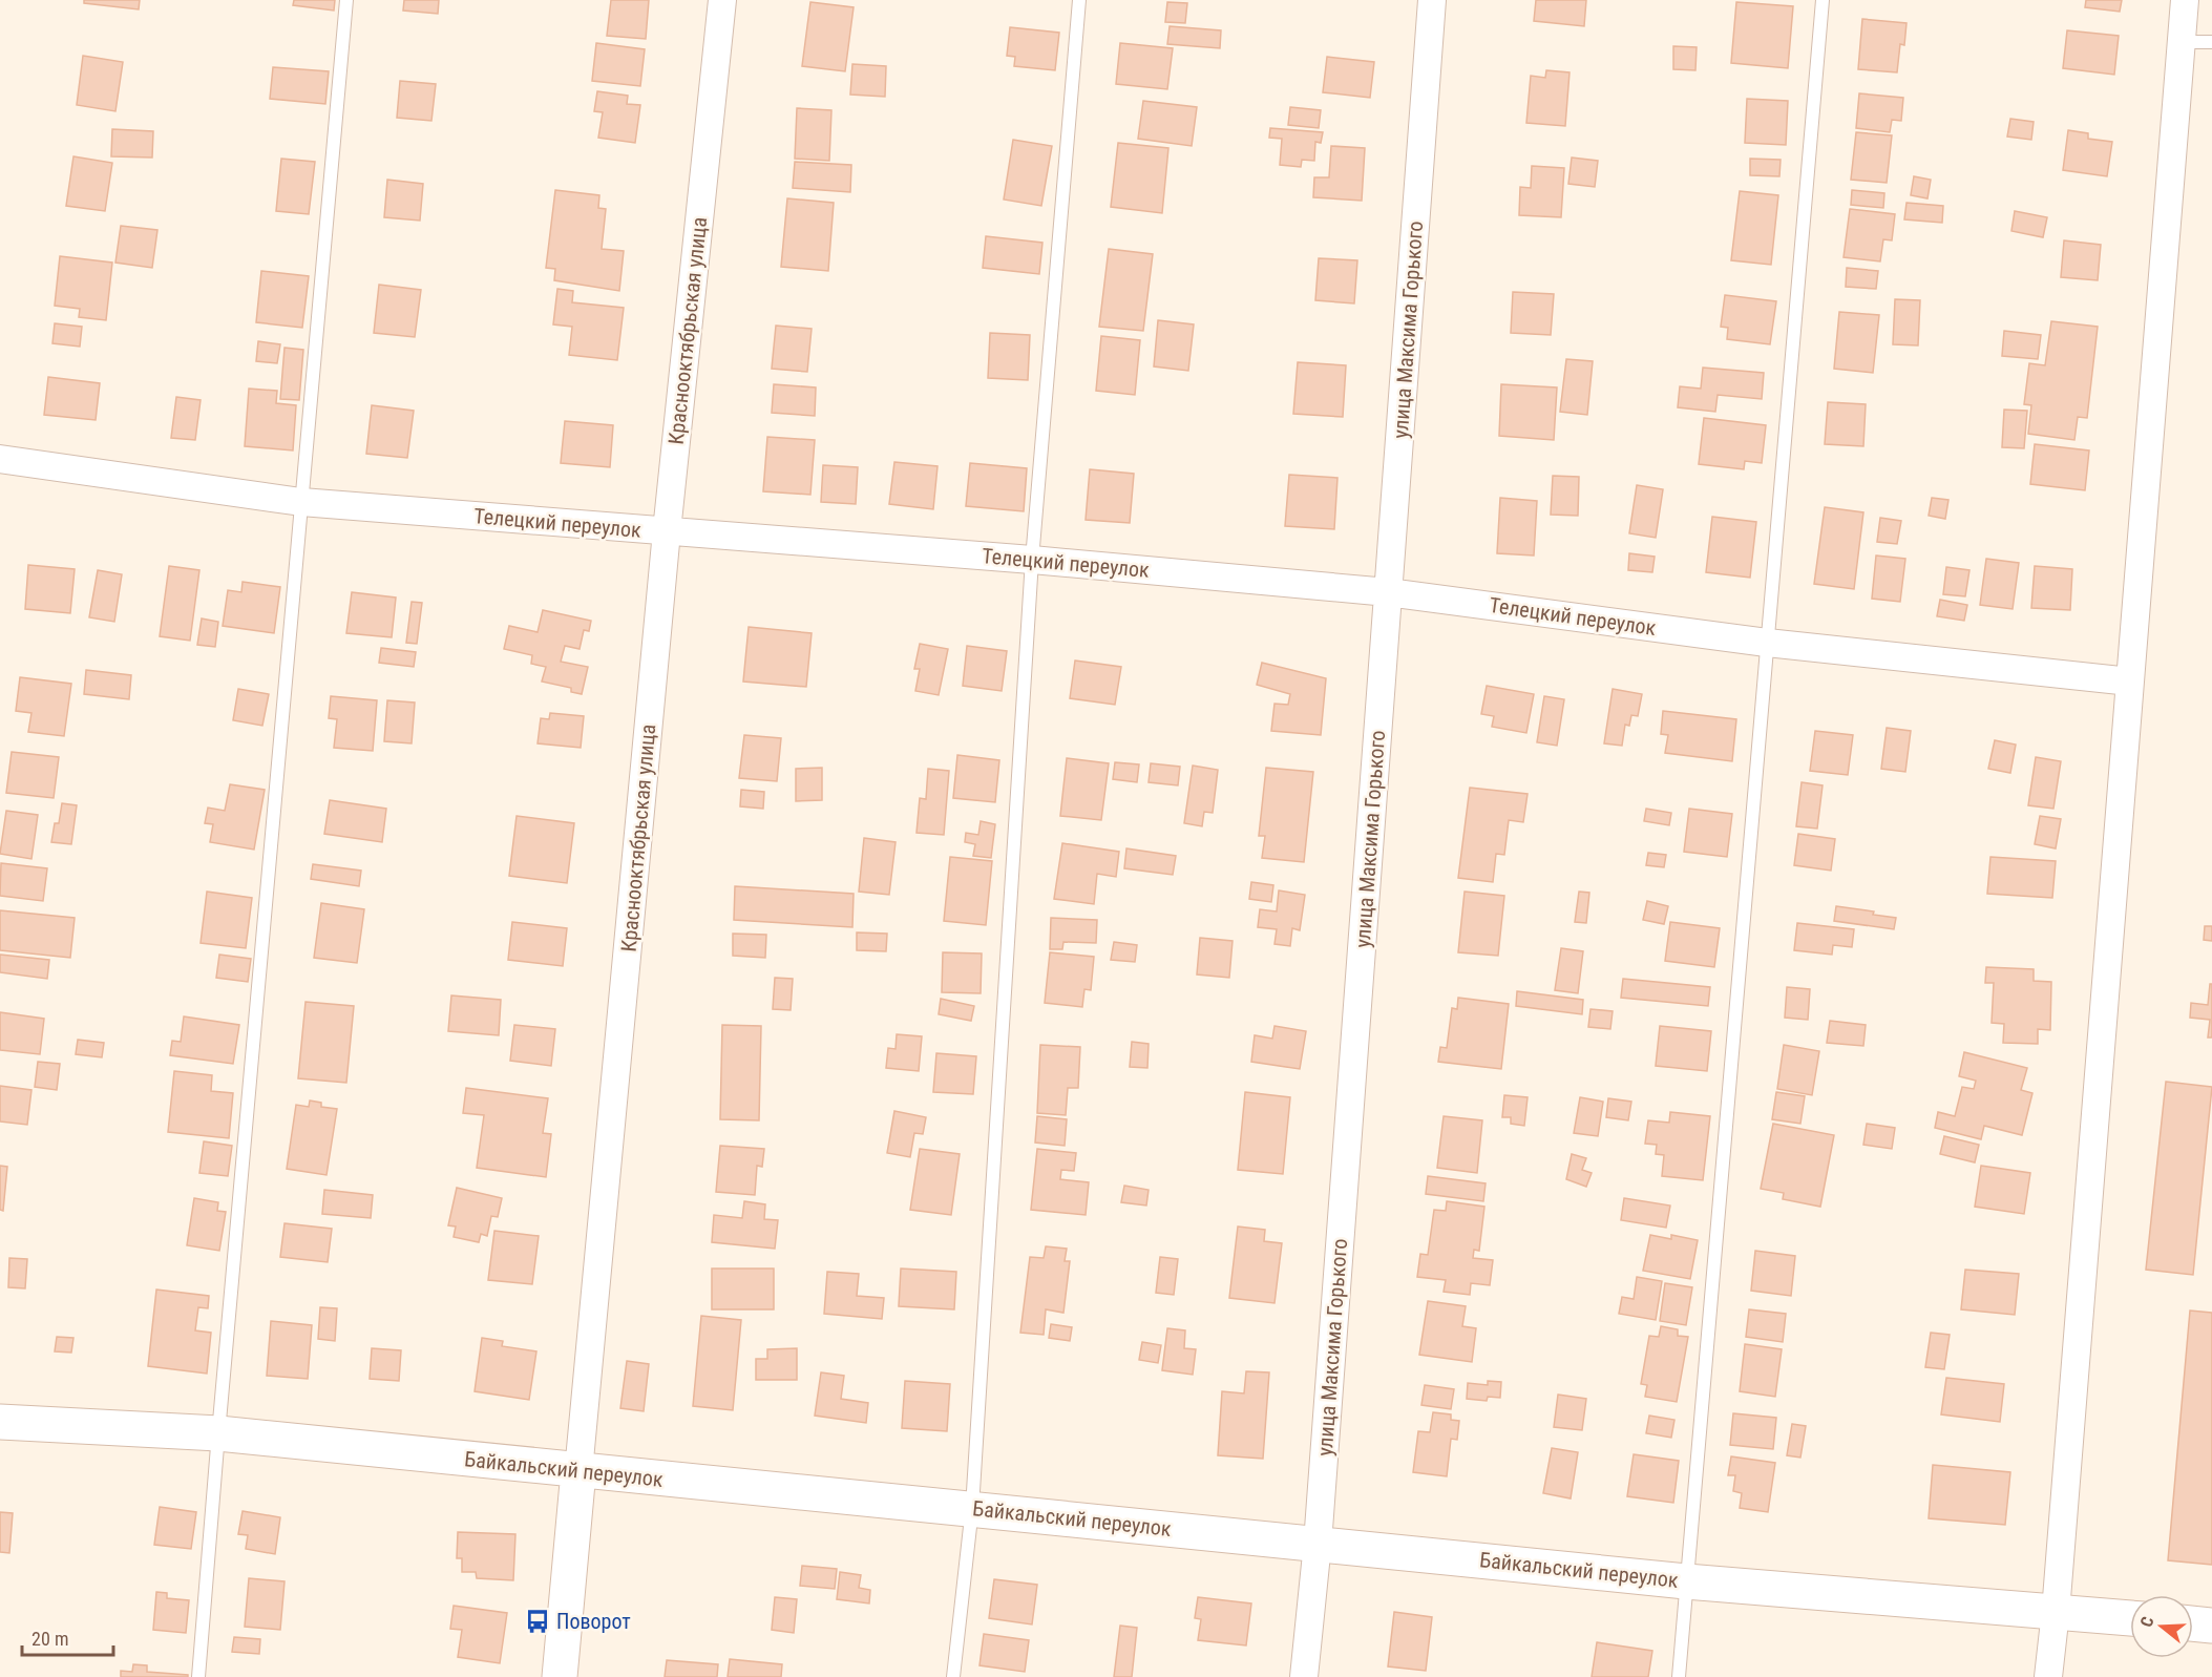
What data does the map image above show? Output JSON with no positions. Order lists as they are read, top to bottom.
{
  "streets": {
    "main road": ["Краснооктябрьская улица", "Байкальский переулок"],
    "street": ["улица Максима Горького", "Телецкий переулок"]
  },
  "crossings": [
    ["улица Максима Горького", "Телецкий переулок"],
    ["улица Максима Горького", "Байкальский переулок"],
    ["Краснооктябрьская улица", "Телецкий переулок"],
    ["Краснооктябрьская улица", "Байкальский переулок"]
  ],
  "places": {
    "bus stop": ["Поворот"]
  },
  "scale_bar": "20 m",
  "north": "left"
}
